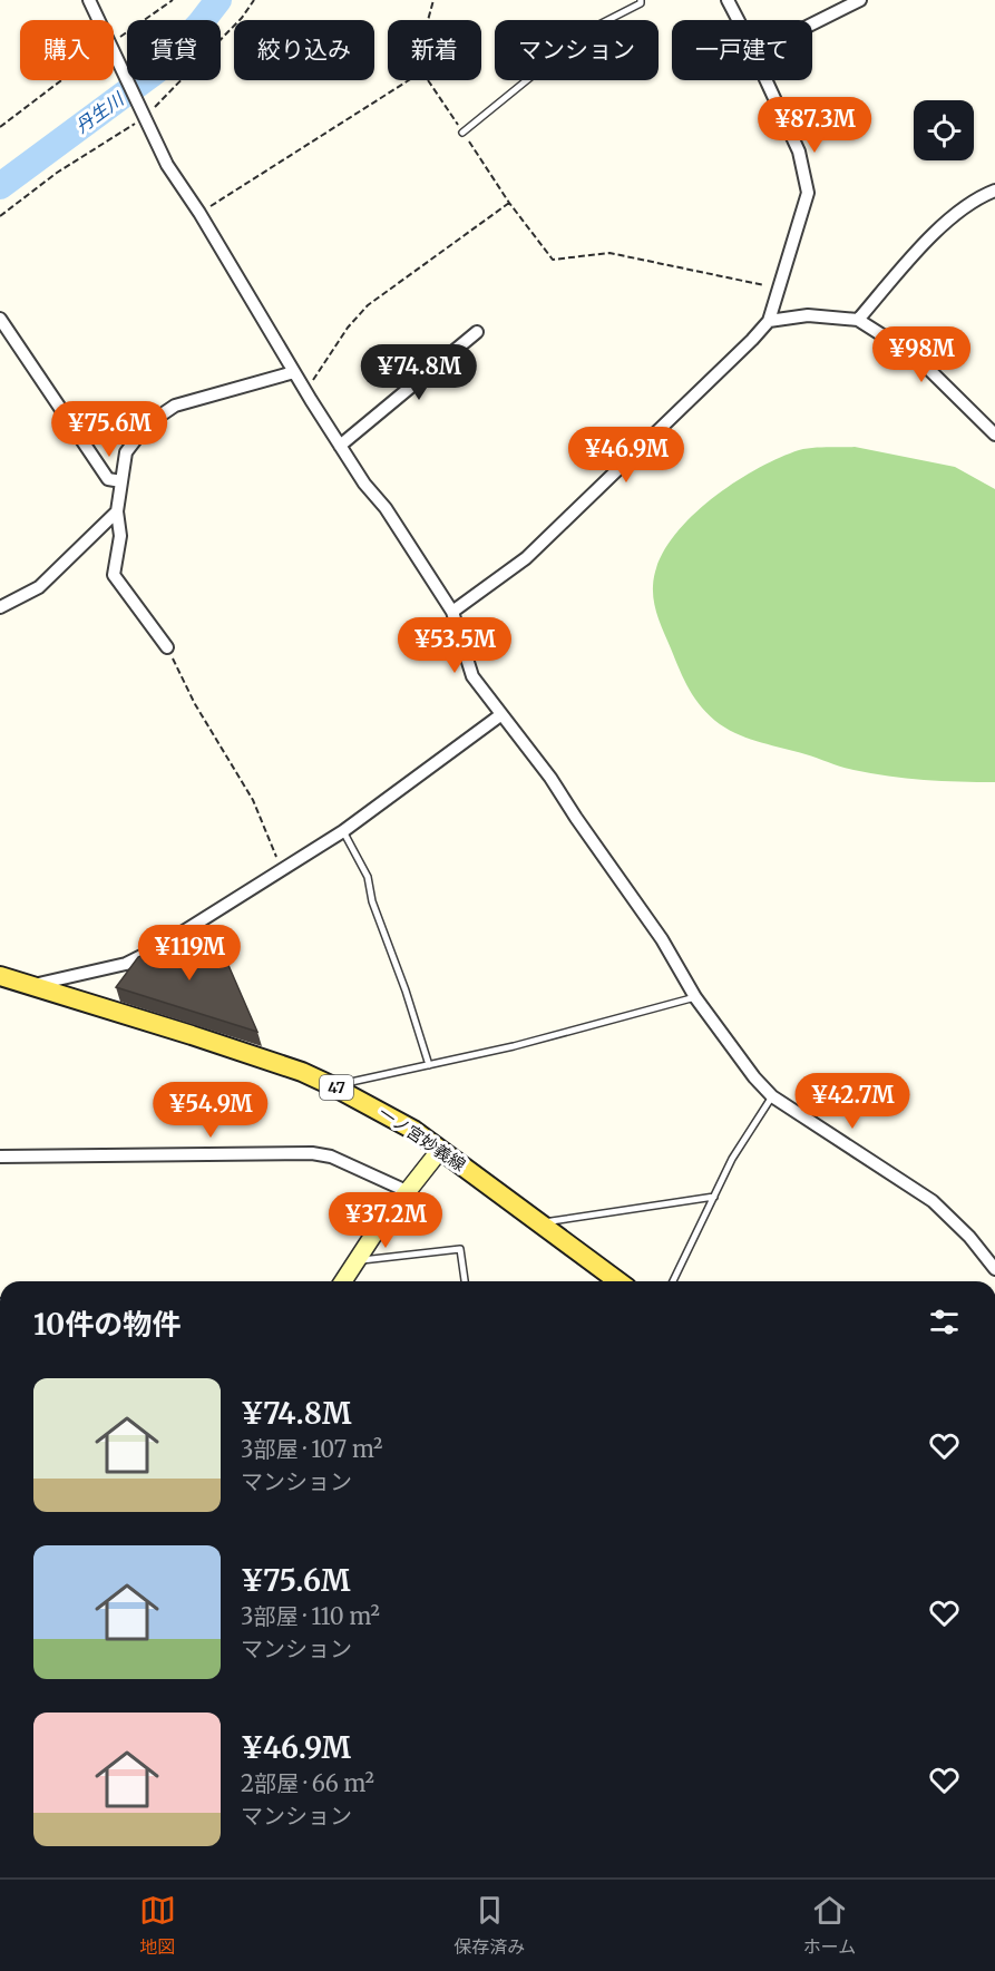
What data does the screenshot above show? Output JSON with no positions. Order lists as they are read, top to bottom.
{
  "streets": {
    "main road": ["47", "一ノ宮妙義線"]
  },
  "water": ["丹生川"],
  "page": {
    "chip": [
      "購入",
      "賃貸",
      "絞り込み",
      "新着",
      "マンション",
      "一戸建て"
    ],
    "price": [
      "¥87.3M",
      "¥98M",
      "¥74.8M",
      "¥75.6M",
      "¥46.9M",
      "¥53.5M",
      "¥119M",
      "¥42.7M",
      "¥54.9M",
      "¥37.2M"
    ],
    "heading": "10件の物件",
    "list": [
      {
        "name": "¥74.8M",
        "note": "3部屋 · 107 m² · マンション"
      },
      {
        "name": "¥75.6M",
        "note": "3部屋 · 110 m² · マンション"
      },
      {
        "name": "¥46.9M",
        "note": "2部屋 · 66 m² · マンション"
      }
    ],
    "tabs": ["地図", "保存済み", "ホーム"]
  }
}
